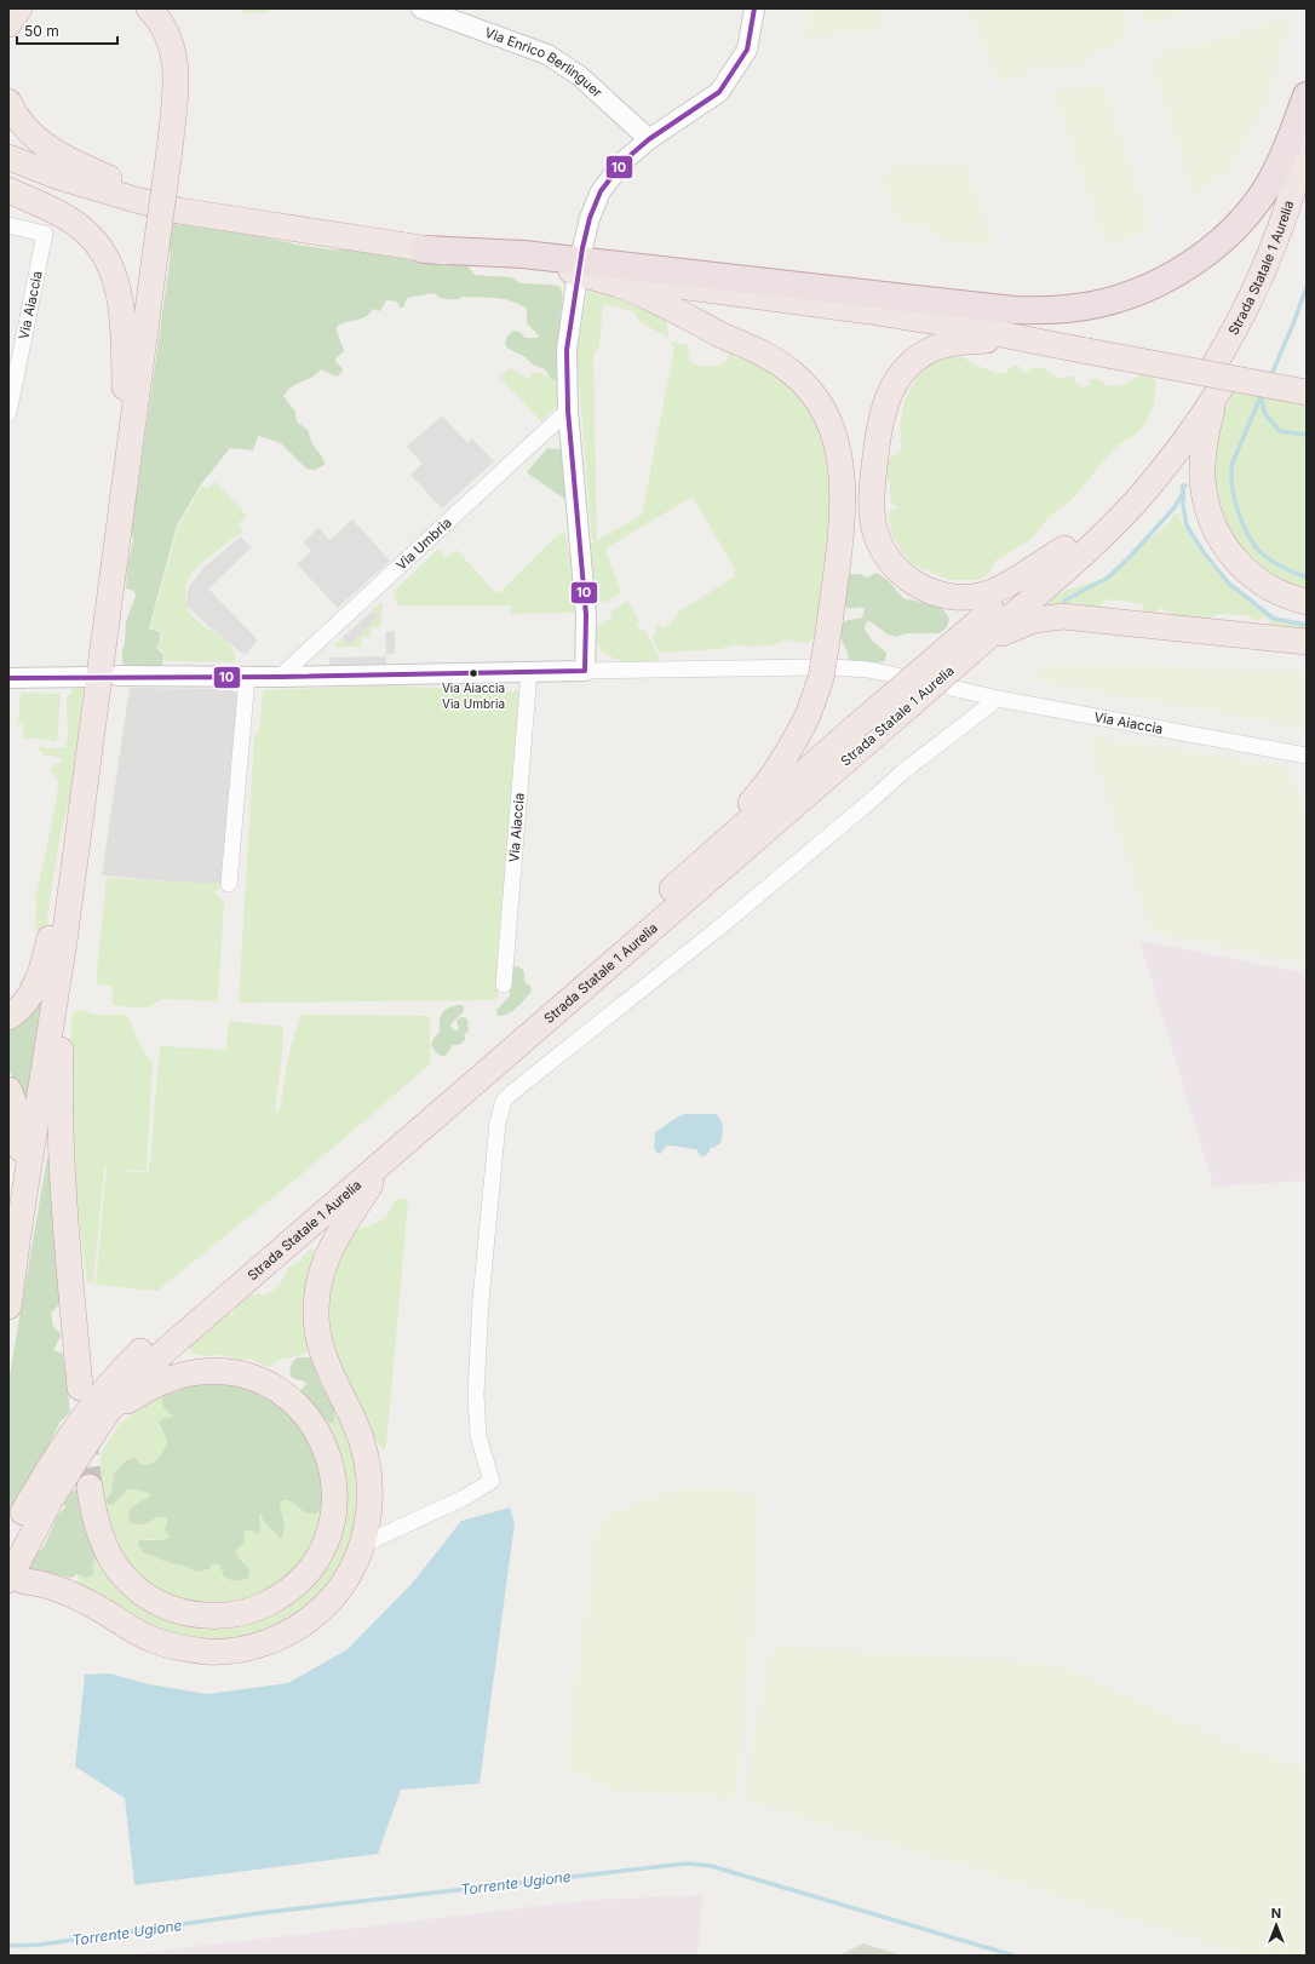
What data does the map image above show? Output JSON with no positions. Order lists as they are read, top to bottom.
{
  "streets": {
    "highway": ["Strada Statale 1 Aurelia"],
    "street": ["Via Enrico Berlinguer", "Via Aiaccia", "Via Umbria"]
  },
  "water": ["Torrente Ugione"],
  "places": ["Via Aiaccia Via Umbria"],
  "lines": ["transit line 10"],
  "scale_bar": "50 m",
  "north": "top"
}
